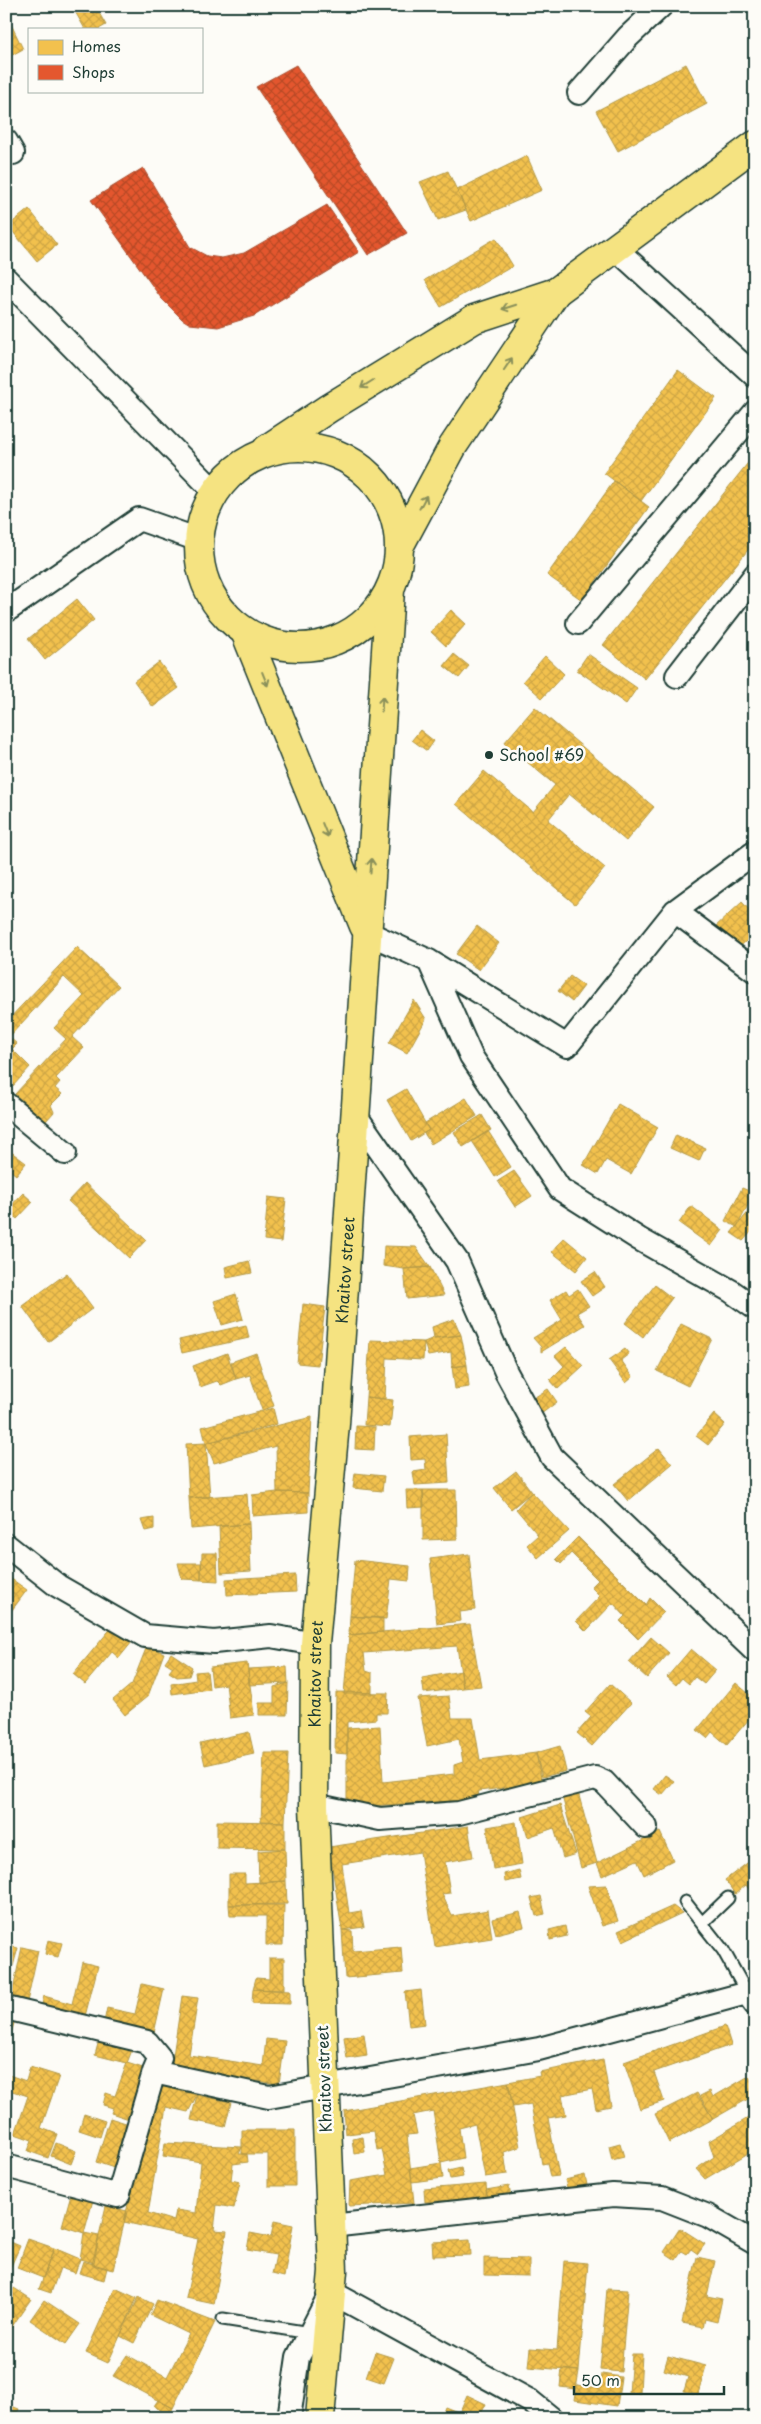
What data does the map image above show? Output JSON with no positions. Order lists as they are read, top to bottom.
{
  "streets": {
    "main road": ["Khaitov street"]
  },
  "places": ["School #69"],
  "legend": ["Homes", "Shops"],
  "scale_bar": "50 m"
}
